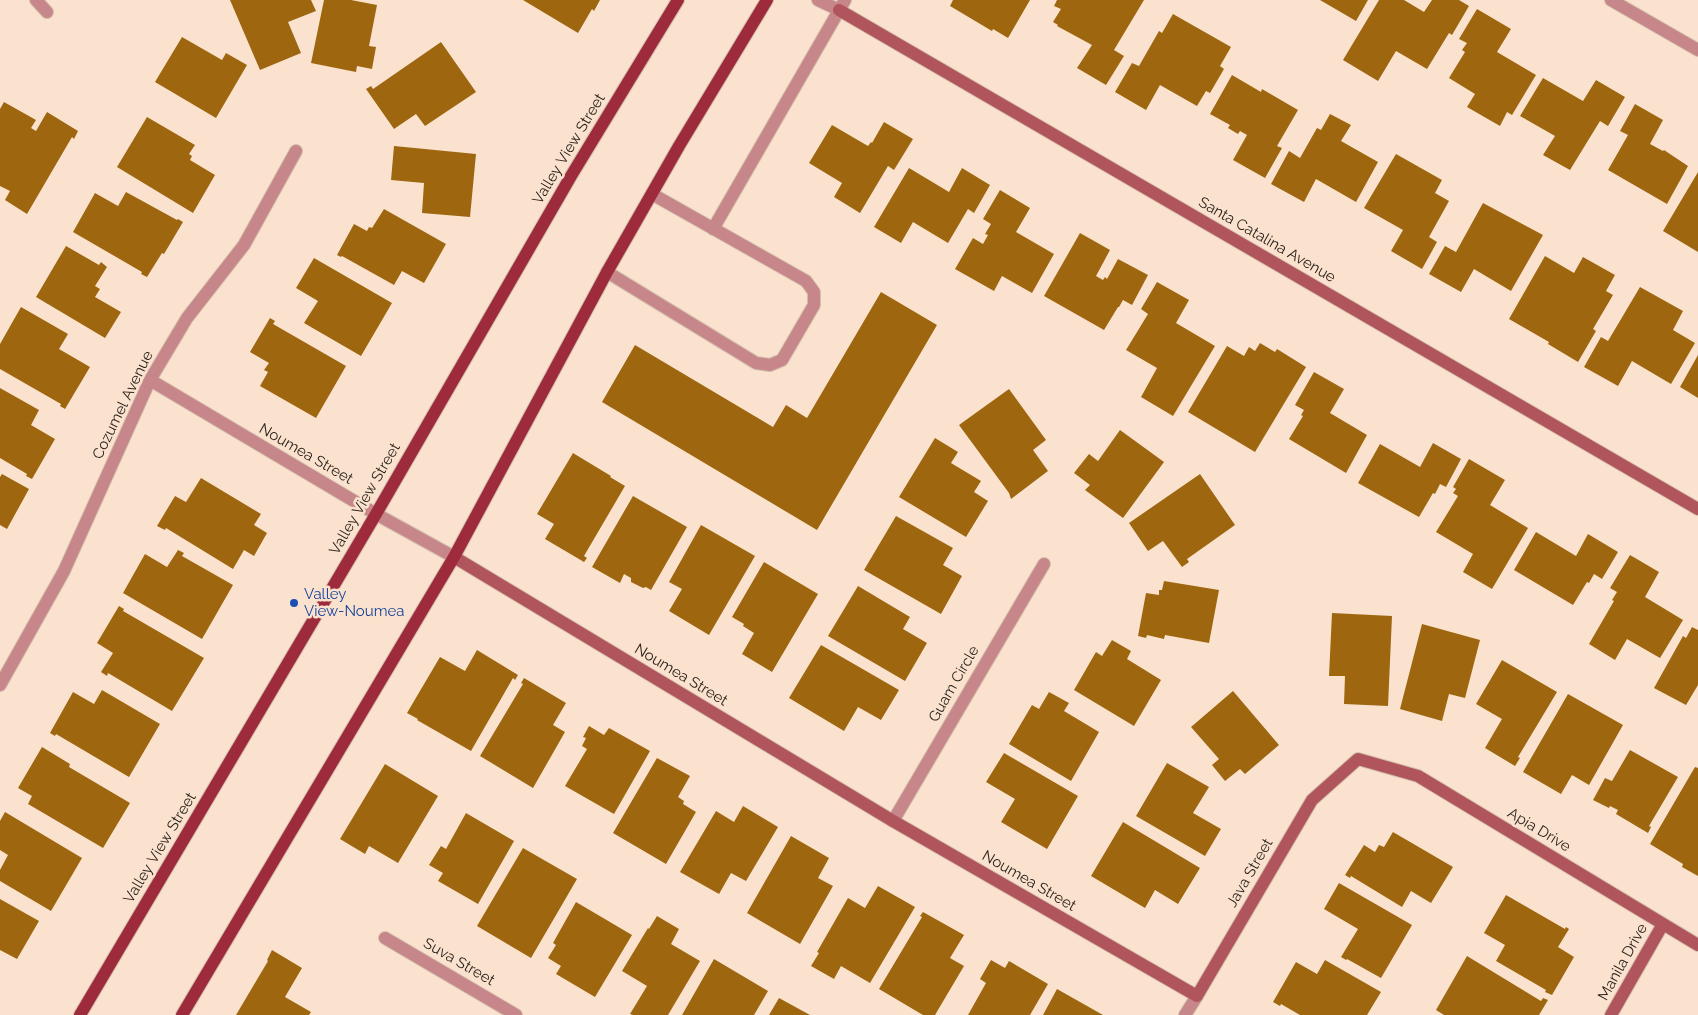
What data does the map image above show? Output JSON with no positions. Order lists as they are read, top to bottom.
{
  "streets": {
    "main road": ["Valley View Street"],
    "street": [
      "Santa Catalina Avenue",
      "Cozumel Avenue",
      "Noumea Street",
      "Guam Circle",
      "Apia Drive",
      "Java Street",
      "Suva Street",
      "Manila Drive"
    ]
  },
  "crossings": [
    ["Valley View Street", "Noumea Street"],
    ["Cozumel Avenue", "Noumea Street"],
    ["Noumea Street", "Guam Circle"],
    ["Noumea Street", "Java Street"],
    ["Apia Drive", "Java Street"],
    ["Apia Drive", "Manila Drive"]
  ],
  "places": ["Valley View-Noumea"]
}
